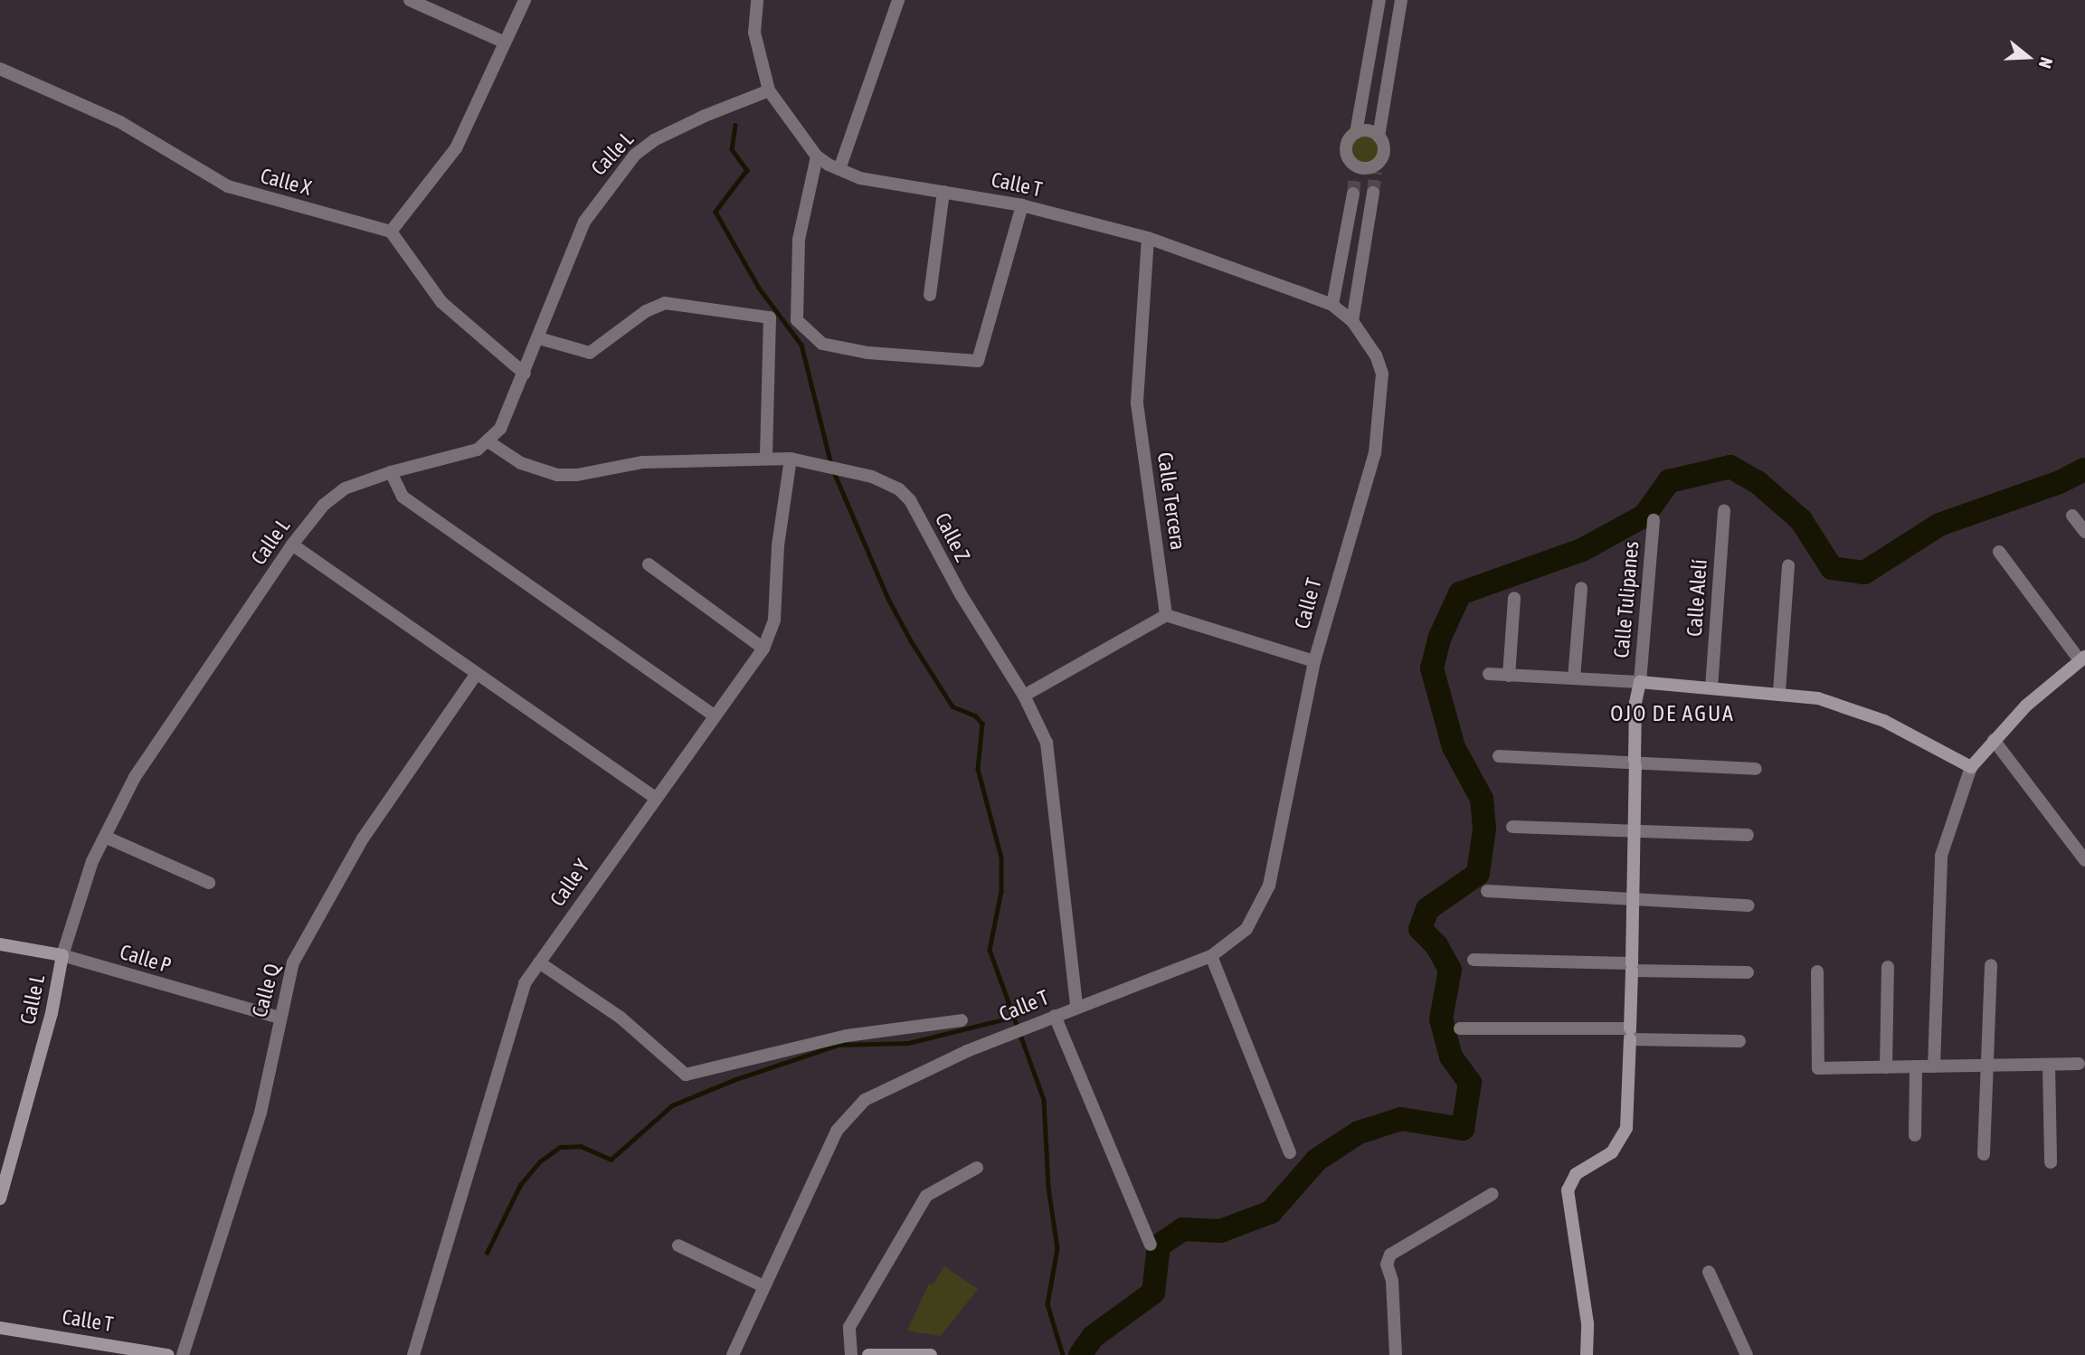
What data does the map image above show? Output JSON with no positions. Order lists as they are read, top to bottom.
{
  "streets": {
    "street": [
      "Calle L",
      "Calle X",
      "Calle T",
      "Calle Tercera",
      "Calle Z",
      "Calle Alelí",
      "Calle Tulipanes",
      "Calle Y",
      "Calle P",
      "Calle Q"
    ]
  },
  "crossings": [
    ["Calle L", "Calle T"],
    ["Calle L", "Calle Z"],
    ["Calle L", "Calle P"],
    ["Calle T", "Calle Tercera"],
    ["Calle T", "Calle Z"],
    ["Calle Z", "Calle Y"],
    ["Calle P", "Calle Q"]
  ],
  "districts": ["OJO DE AGUA"],
  "north": "right"
}
